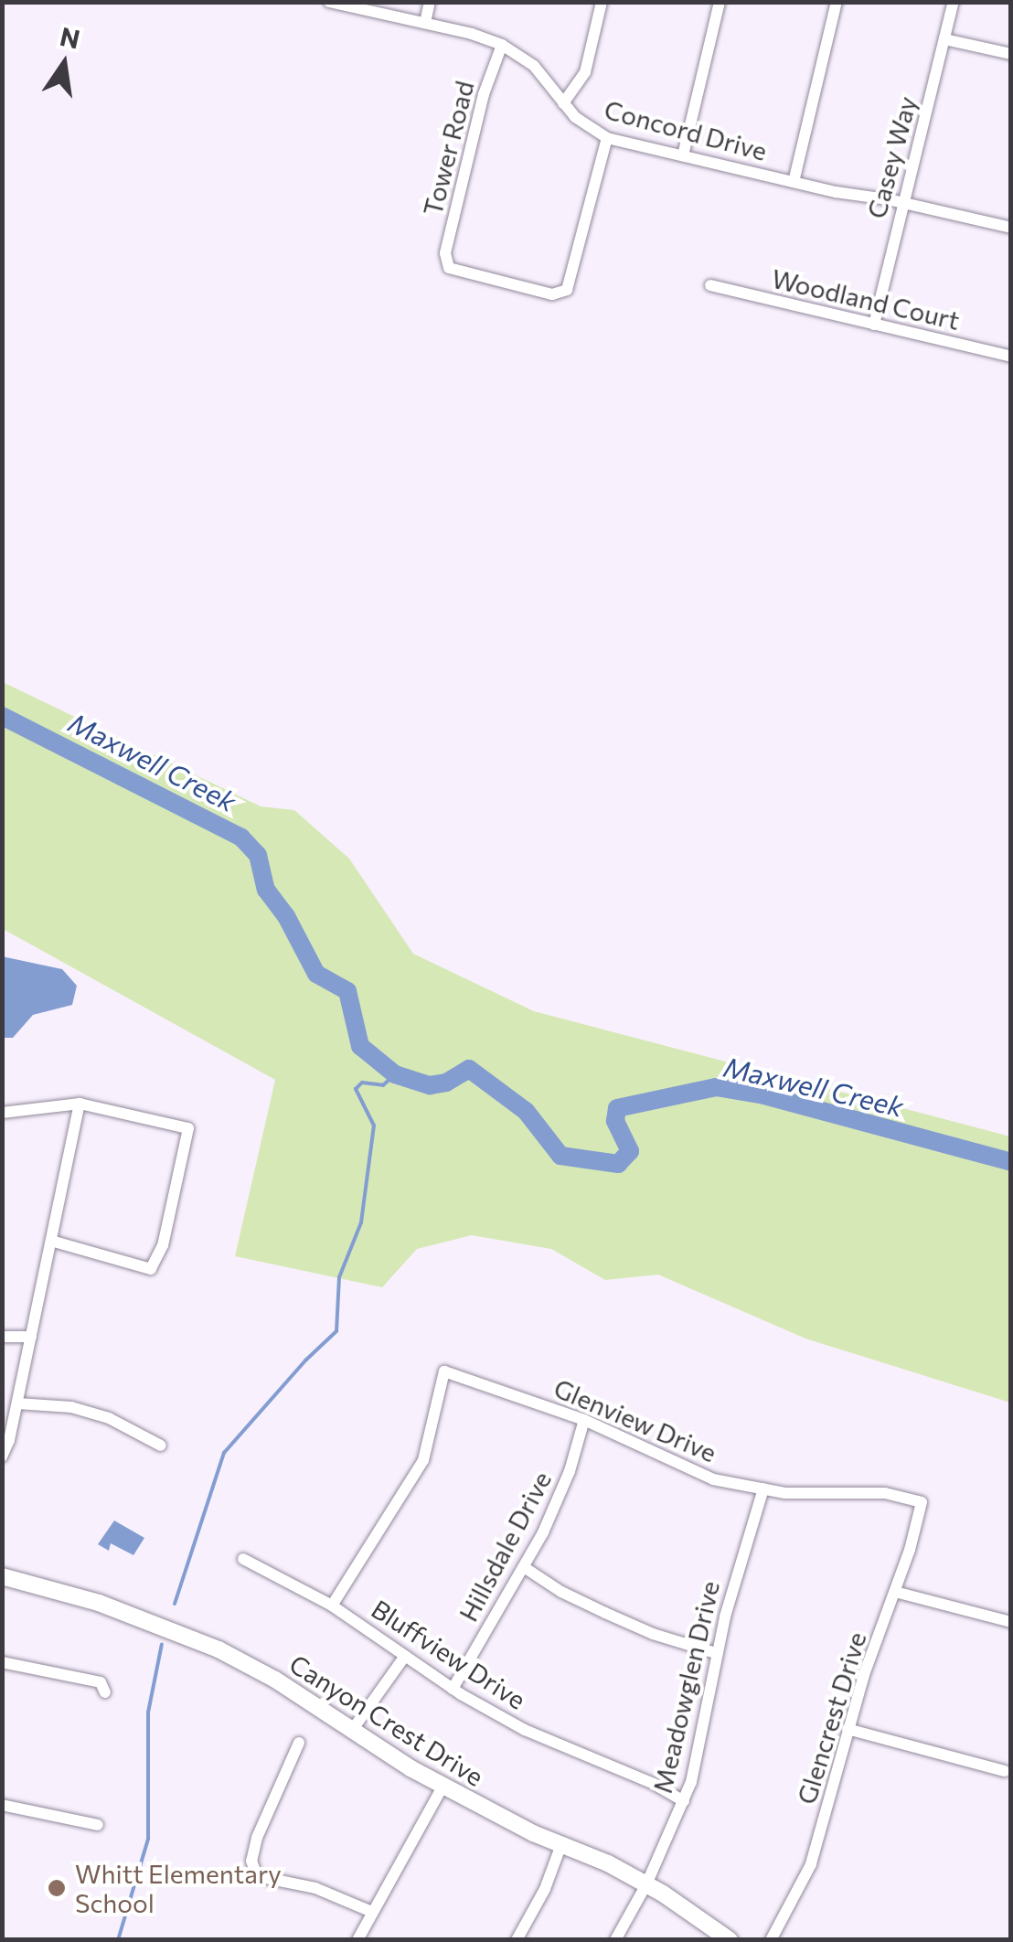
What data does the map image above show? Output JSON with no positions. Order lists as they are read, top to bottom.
{
  "streets": {
    "street": [
      "Concord Drive",
      "Tower Road",
      "Casey Way",
      "Woodland Court",
      "Glenview Drive",
      "Hillsdale Drive",
      "Bluffview Drive",
      "Meadowglen Drive",
      "Glencrest Drive",
      "Canyon Crest Drive"
    ]
  },
  "crossings": [
    ["Concord Drive", "Tower Road"],
    ["Concord Drive", "Casey Way"],
    ["Casey Way", "Woodland Court"],
    ["Glenview Drive", "Hillsdale Drive"],
    ["Glenview Drive", "Bluffview Drive"],
    ["Glenview Drive", "Meadowglen Drive"],
    ["Glenview Drive", "Glencrest Drive"],
    ["Hillsdale Drive", "Bluffview Drive"],
    ["Bluffview Drive", "Meadowglen Drive"],
    ["Meadowglen Drive", "Canyon Crest Drive"]
  ],
  "water": ["Maxwell Creek"],
  "places": ["Whitt Elementary School"],
  "north": "top"
}
